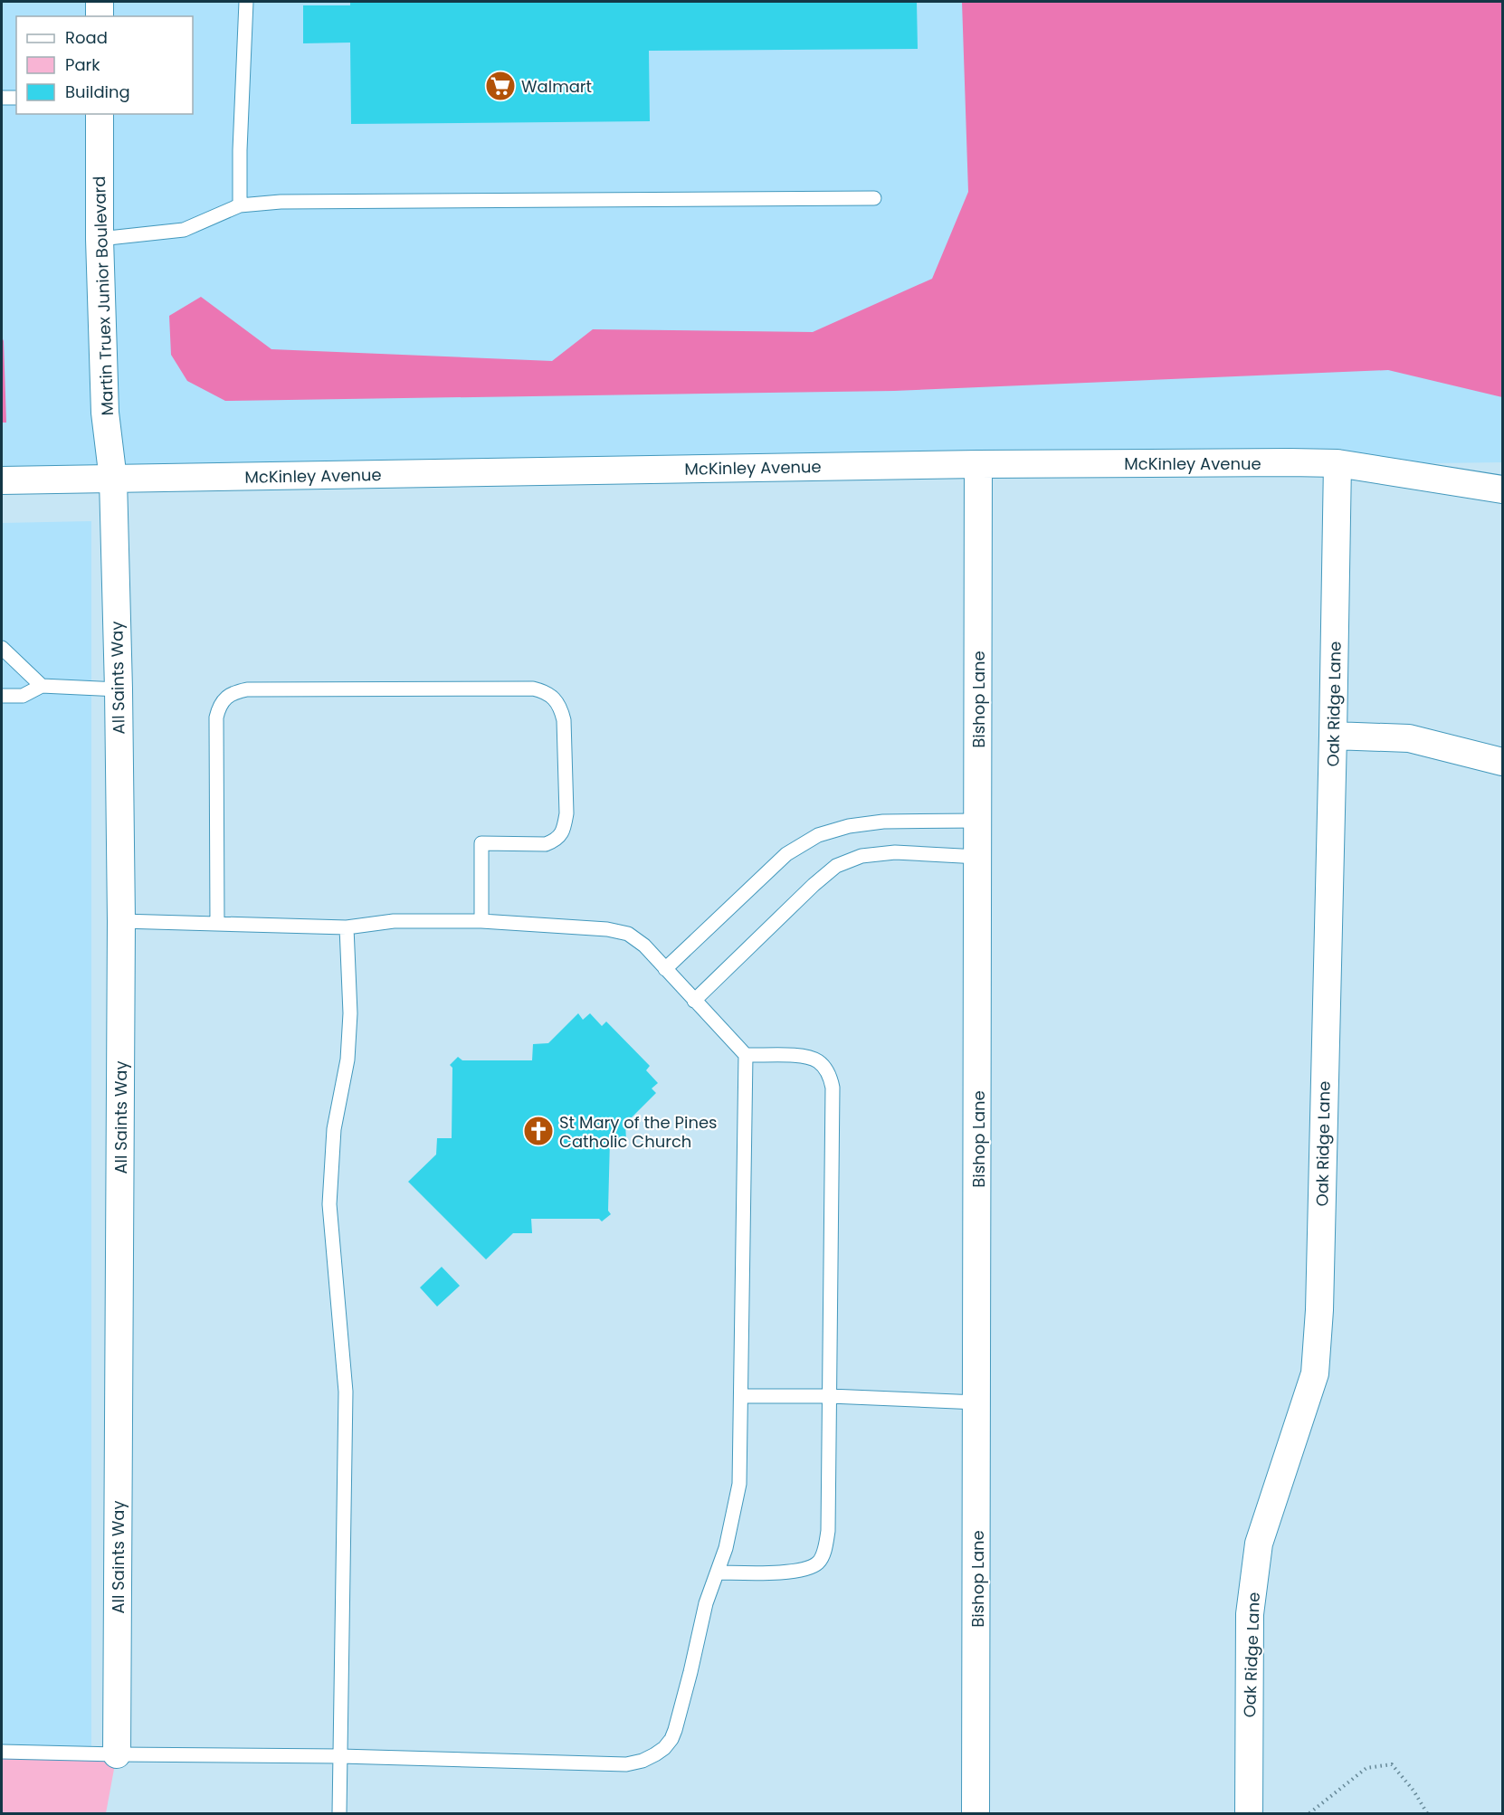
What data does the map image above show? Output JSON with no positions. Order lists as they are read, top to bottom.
{
  "streets": {
    "street": [
      "Martin Truex Junior Boulevard",
      "McKinley Avenue",
      "All Saints Way",
      "Bishop Lane",
      "Oak Ridge Lane"
    ]
  },
  "crossings": [
    ["Martin Truex Junior Boulevard", "McKinley Avenue"],
    ["Martin Truex Junior Boulevard", "All Saints Way"],
    ["McKinley Avenue", "All Saints Way"],
    ["McKinley Avenue", "Bishop Lane"],
    ["McKinley Avenue", "Oak Ridge Lane"]
  ],
  "places": {
    "supermarket": ["Walmart"],
    "church": ["St Mary of the Pines Catholic Church"]
  },
  "legend": ["Road", "Park", "Building"]
}
